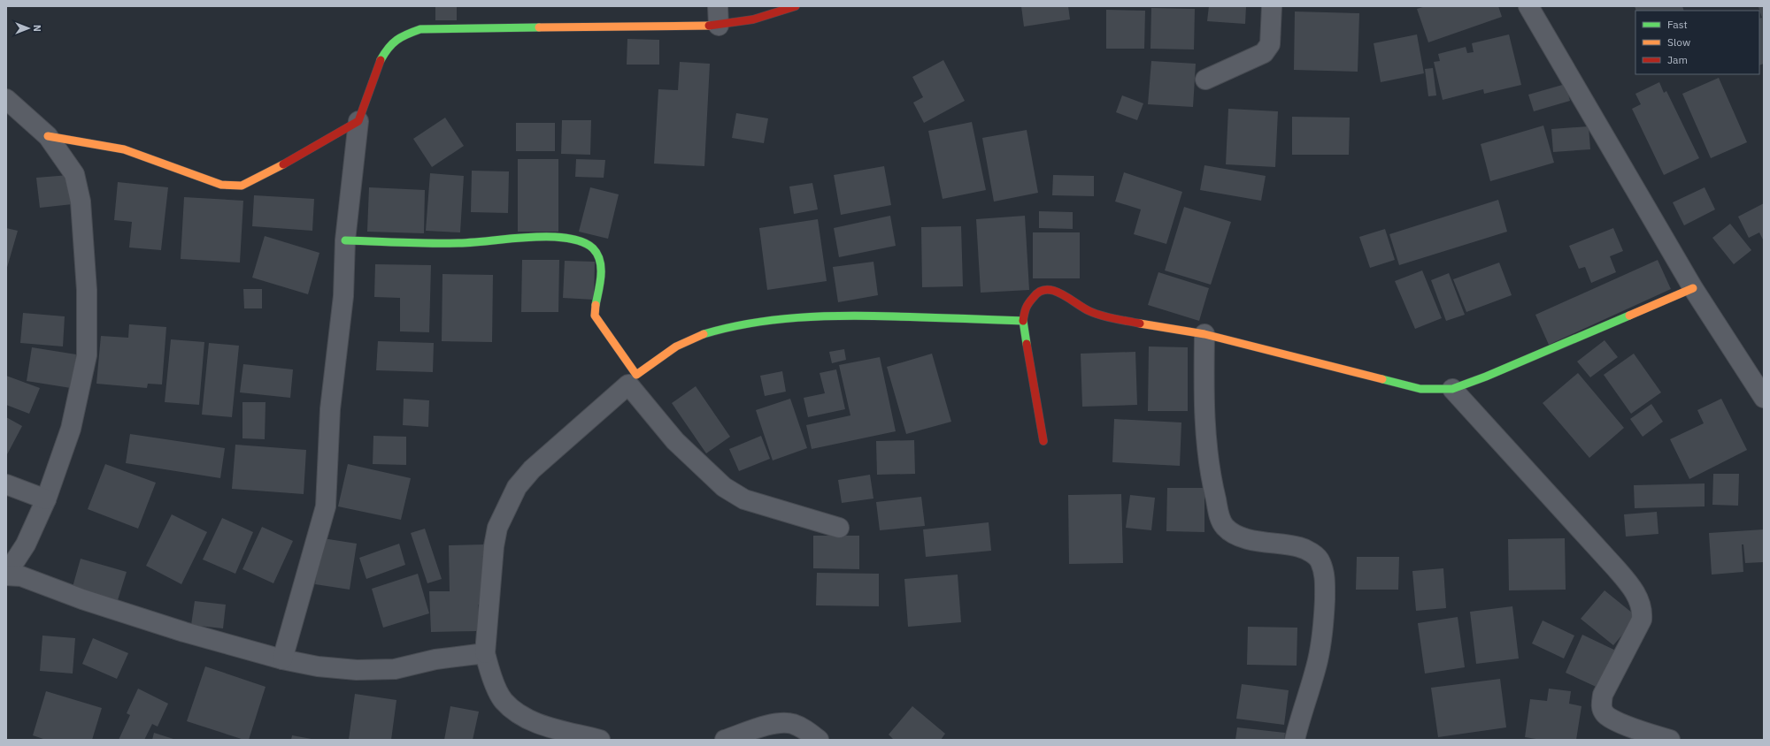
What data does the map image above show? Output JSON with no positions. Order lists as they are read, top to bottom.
{
  "legend": ["Fast", "Slow", "Jam"],
  "north": "right"
}
